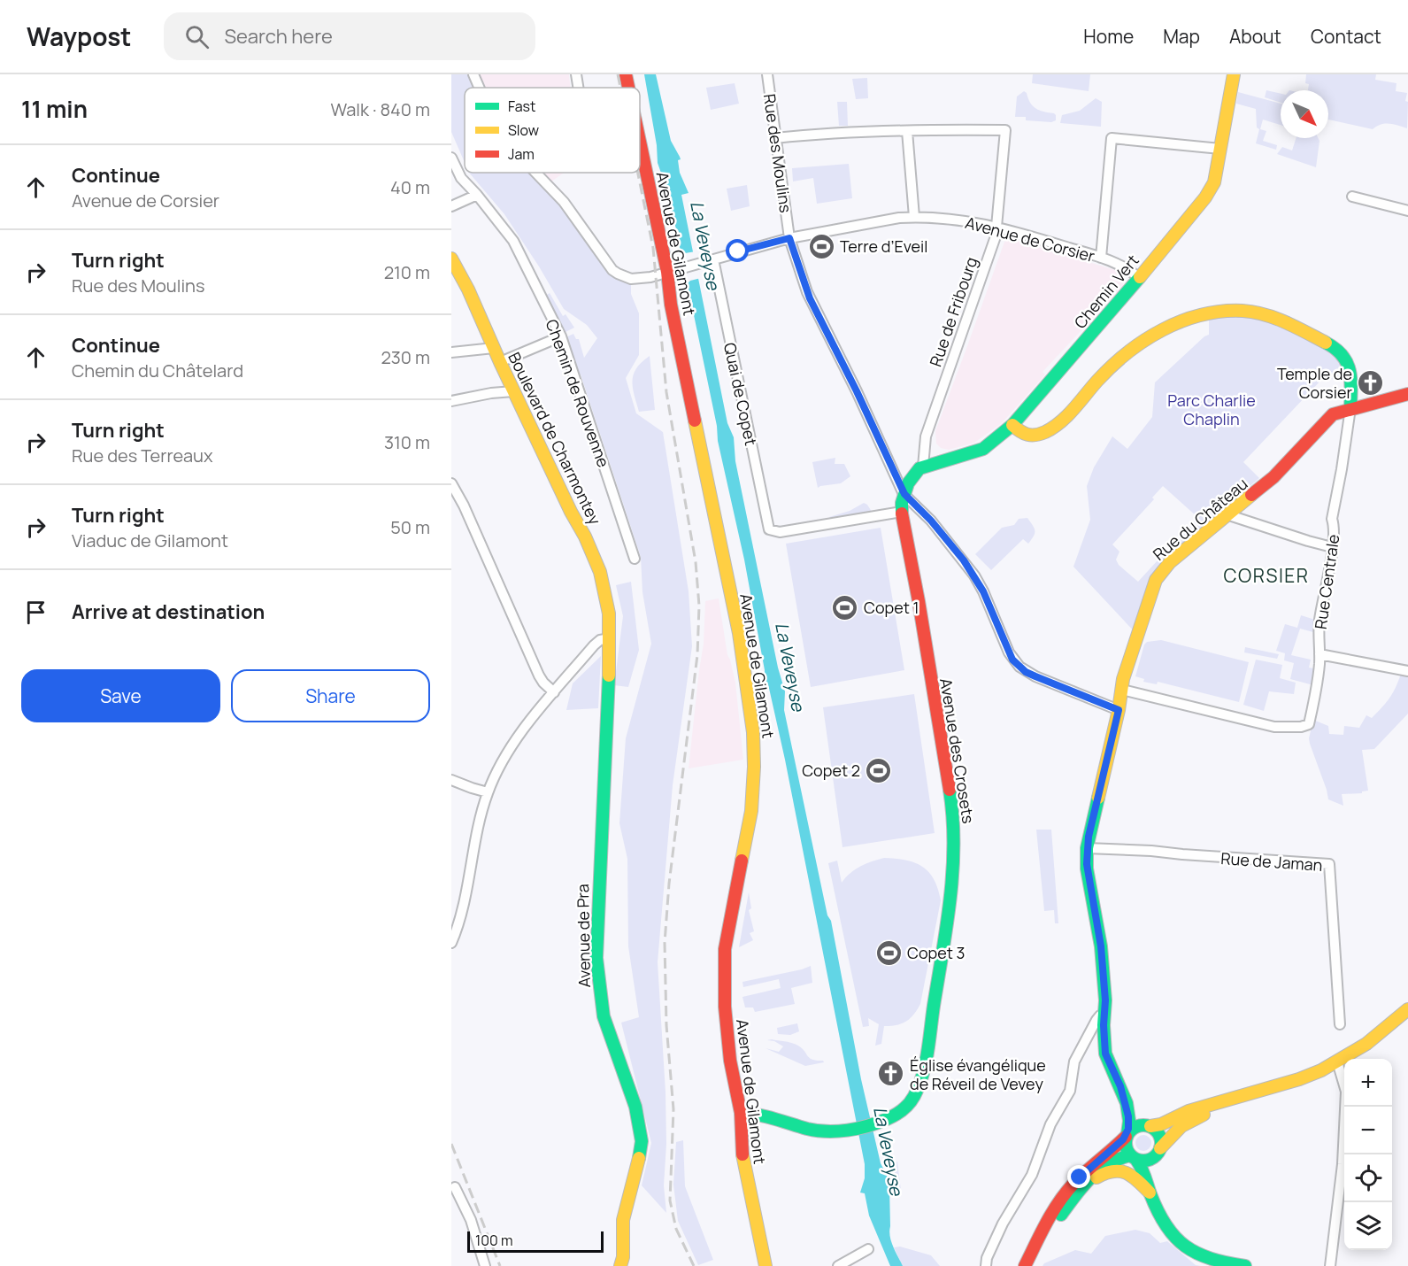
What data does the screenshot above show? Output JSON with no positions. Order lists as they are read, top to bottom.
{
  "streets": {
    "street": [
      "Rue des Moulins",
      "Avenue de Corsier",
      "Avenue de Gilamont",
      "Chemin Vert",
      "Rue de Fribourg",
      "Chemin de Rouvenne",
      "Quai de Copet",
      "Boulevard de Charmontey",
      "Rue du Château",
      "Rue Centrale",
      "Avenue des Crosets",
      "Rue de Jaman",
      "Avenue de Pra"
    ]
  },
  "crossings": [
    ["Rue des Moulins", "Avenue de Corsier"],
    ["Rue des Moulins", "Avenue des Crosets"],
    ["Avenue de Corsier", "Avenue de Gilamont"],
    ["Avenue de Corsier", "Chemin Vert"],
    ["Avenue de Corsier", "Rue de Fribourg"],
    ["Avenue de Corsier", "Quai de Copet"],
    ["Avenue de Gilamont", "Avenue des Crosets"],
    ["Chemin Vert", "Rue de Fribourg"],
    ["Quai de Copet", "Avenue des Crosets"],
    ["Boulevard de Charmontey", "Avenue de Pra"],
    ["Rue du Château", "Rue Centrale"],
    ["Rue du Château", "Rue de Jaman"]
  ],
  "districts": ["CORSIER"],
  "water": ["La Veveyse"],
  "parks": ["Parc Charlie Chaplin"],
  "places": {
    "sports": [
      "Terre d’Eveil",
      "Copet 1",
      "Copet 2",
      "Copet 3"
    ],
    "church": ["Temple de Corsier", "Église évangélique de Réveil de Vevey"]
  },
  "legend": ["Fast", "Slow", "Jam"],
  "scale_bar": "100 m",
  "north": "bottom right",
  "page": {
    "header": "Waypost",
    "search": "Search here",
    "nav": [
      "Home",
      "Map",
      "About",
      "Contact"
    ],
    "heading": ["11 min", "Walk · 840 m"],
    "list": [
      ["Continue", "Avenue de Corsier", "40 m"],
      ["Turn right", "Rue des Moulins", "210 m"],
      ["Continue", "Chemin du Châtelard", "230 m"],
      ["Turn right", "Rue des Terreaux", "310 m"],
      ["Turn right", "Viaduc de Gilamont", "50 m"],
      "Arrive at destination"
    ],
    "buttons": ["Save", "Share"],
    "map_buttons": ["+", "−"],
    "scale": "100 m"
  }
}
